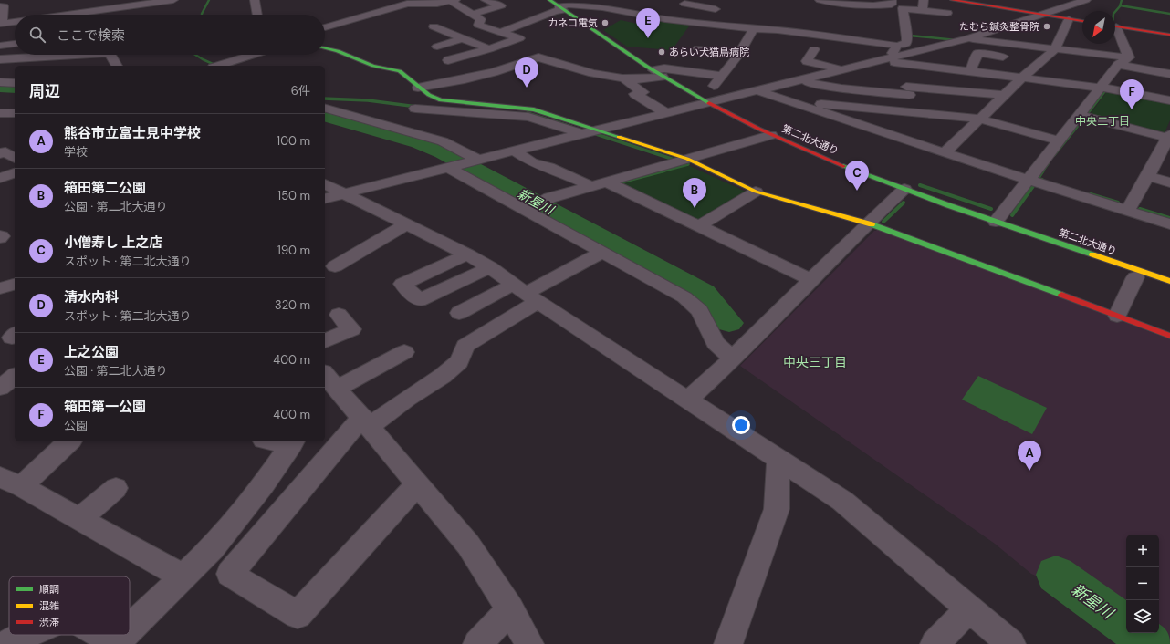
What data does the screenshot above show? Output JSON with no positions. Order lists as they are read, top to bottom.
{
  "streets": {
    "street": ["第二北大通り"]
  },
  "districts": ["中央二丁目", "中央三丁目"],
  "water": ["新星川"],
  "places": ["カネコ電気", "たむら鍼灸整骨院", "あらい犬猫鳥病院"],
  "legend": ["順調", "混雑", "渋滞"],
  "north": "bottom left",
  "page": {
    "pins": [
      "E",
      "D",
      "F",
      "C",
      "B",
      "A"
    ],
    "search": "ここで検索",
    "heading": ["周辺", "6件"],
    "list": [
      {
        "mark": "A",
        "name": "熊谷市立富士見中学校",
        "note": "学校",
        "value": "100 m"
      },
      {
        "mark": "B",
        "name": "箱田第二公園",
        "note": "公園 · 第二北大通り",
        "value": "150 m"
      },
      {
        "mark": "C",
        "name": "小僧寿し 上之店",
        "note": "スポット · 第二北大通り",
        "value": "190 m"
      },
      {
        "mark": "D",
        "name": "清水内科",
        "note": "スポット · 第二北大通り",
        "value": "320 m"
      },
      {
        "mark": "E",
        "name": "上之公園",
        "note": "公園 · 第二北大通り",
        "value": "400 m"
      },
      {
        "mark": "F",
        "name": "箱田第一公園",
        "note": "公園",
        "value": "400 m"
      }
    ],
    "map_buttons": ["+", "−"]
  }
}
